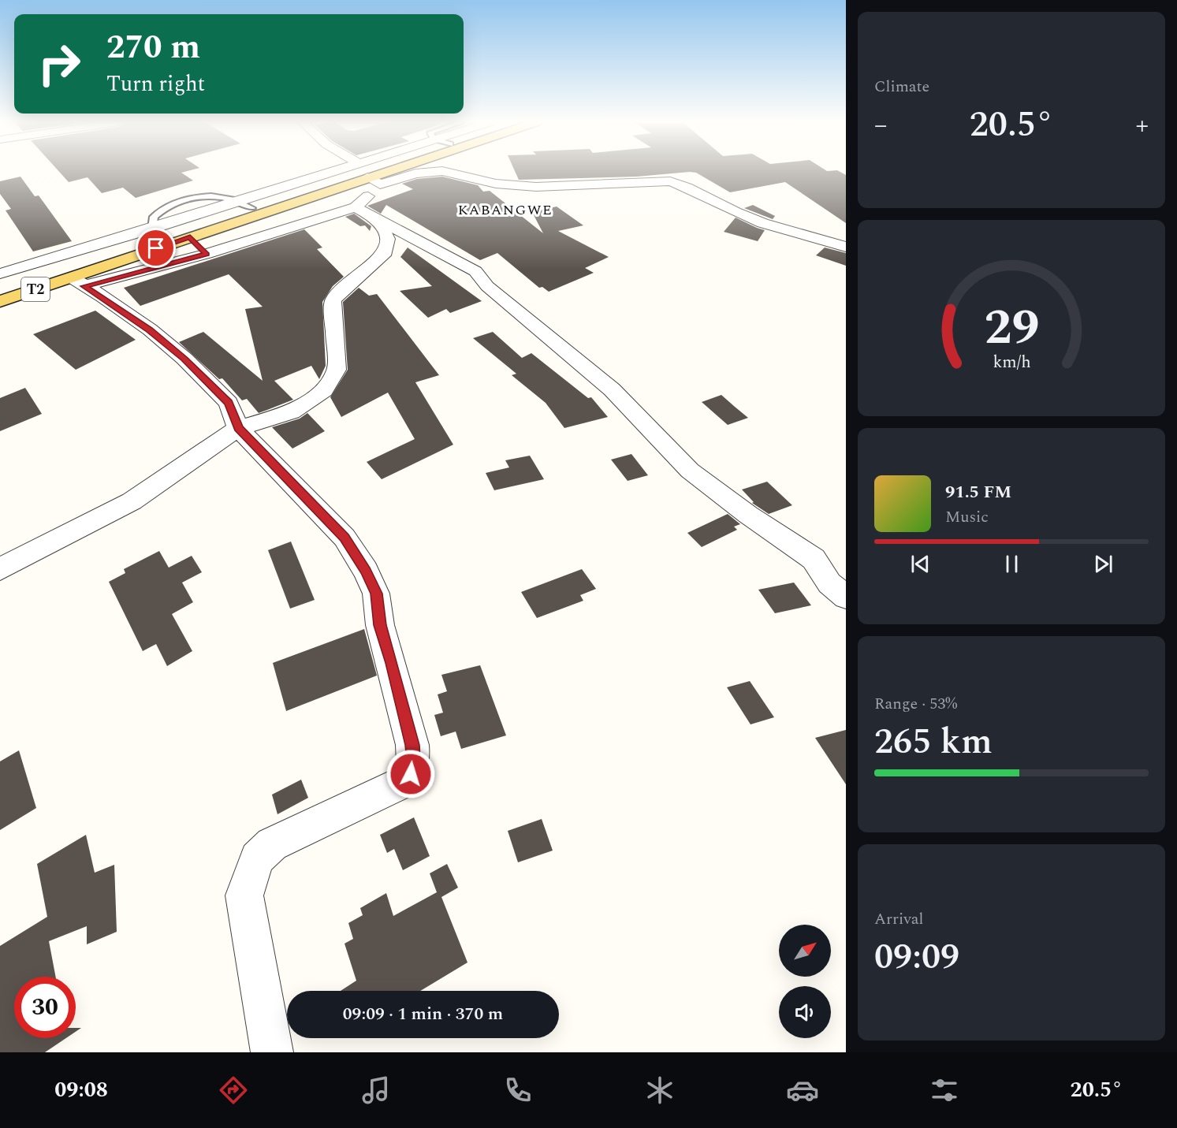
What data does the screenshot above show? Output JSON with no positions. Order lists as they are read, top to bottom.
{
  "streets": {
    "main road": ["T2"]
  },
  "districts": ["KABANGWE"],
  "north": "top right",
  "page": {
    "tile": [
      "Climate",
      ["Range · 53%", "265 km"],
      ["Arrival", "09:09"]
    ],
    "turn": ["270 m", "Turn right"],
    "heat": ["−", "20.5°", "+"],
    "song": ["91.5 FM", "Music"],
    "limit": "30",
    "trip": "09:09 · 1 min · 370 m",
    "tabs": ["09:08", "20.5°"],
    "gauge": ["29", "km/h"]
  }
}
